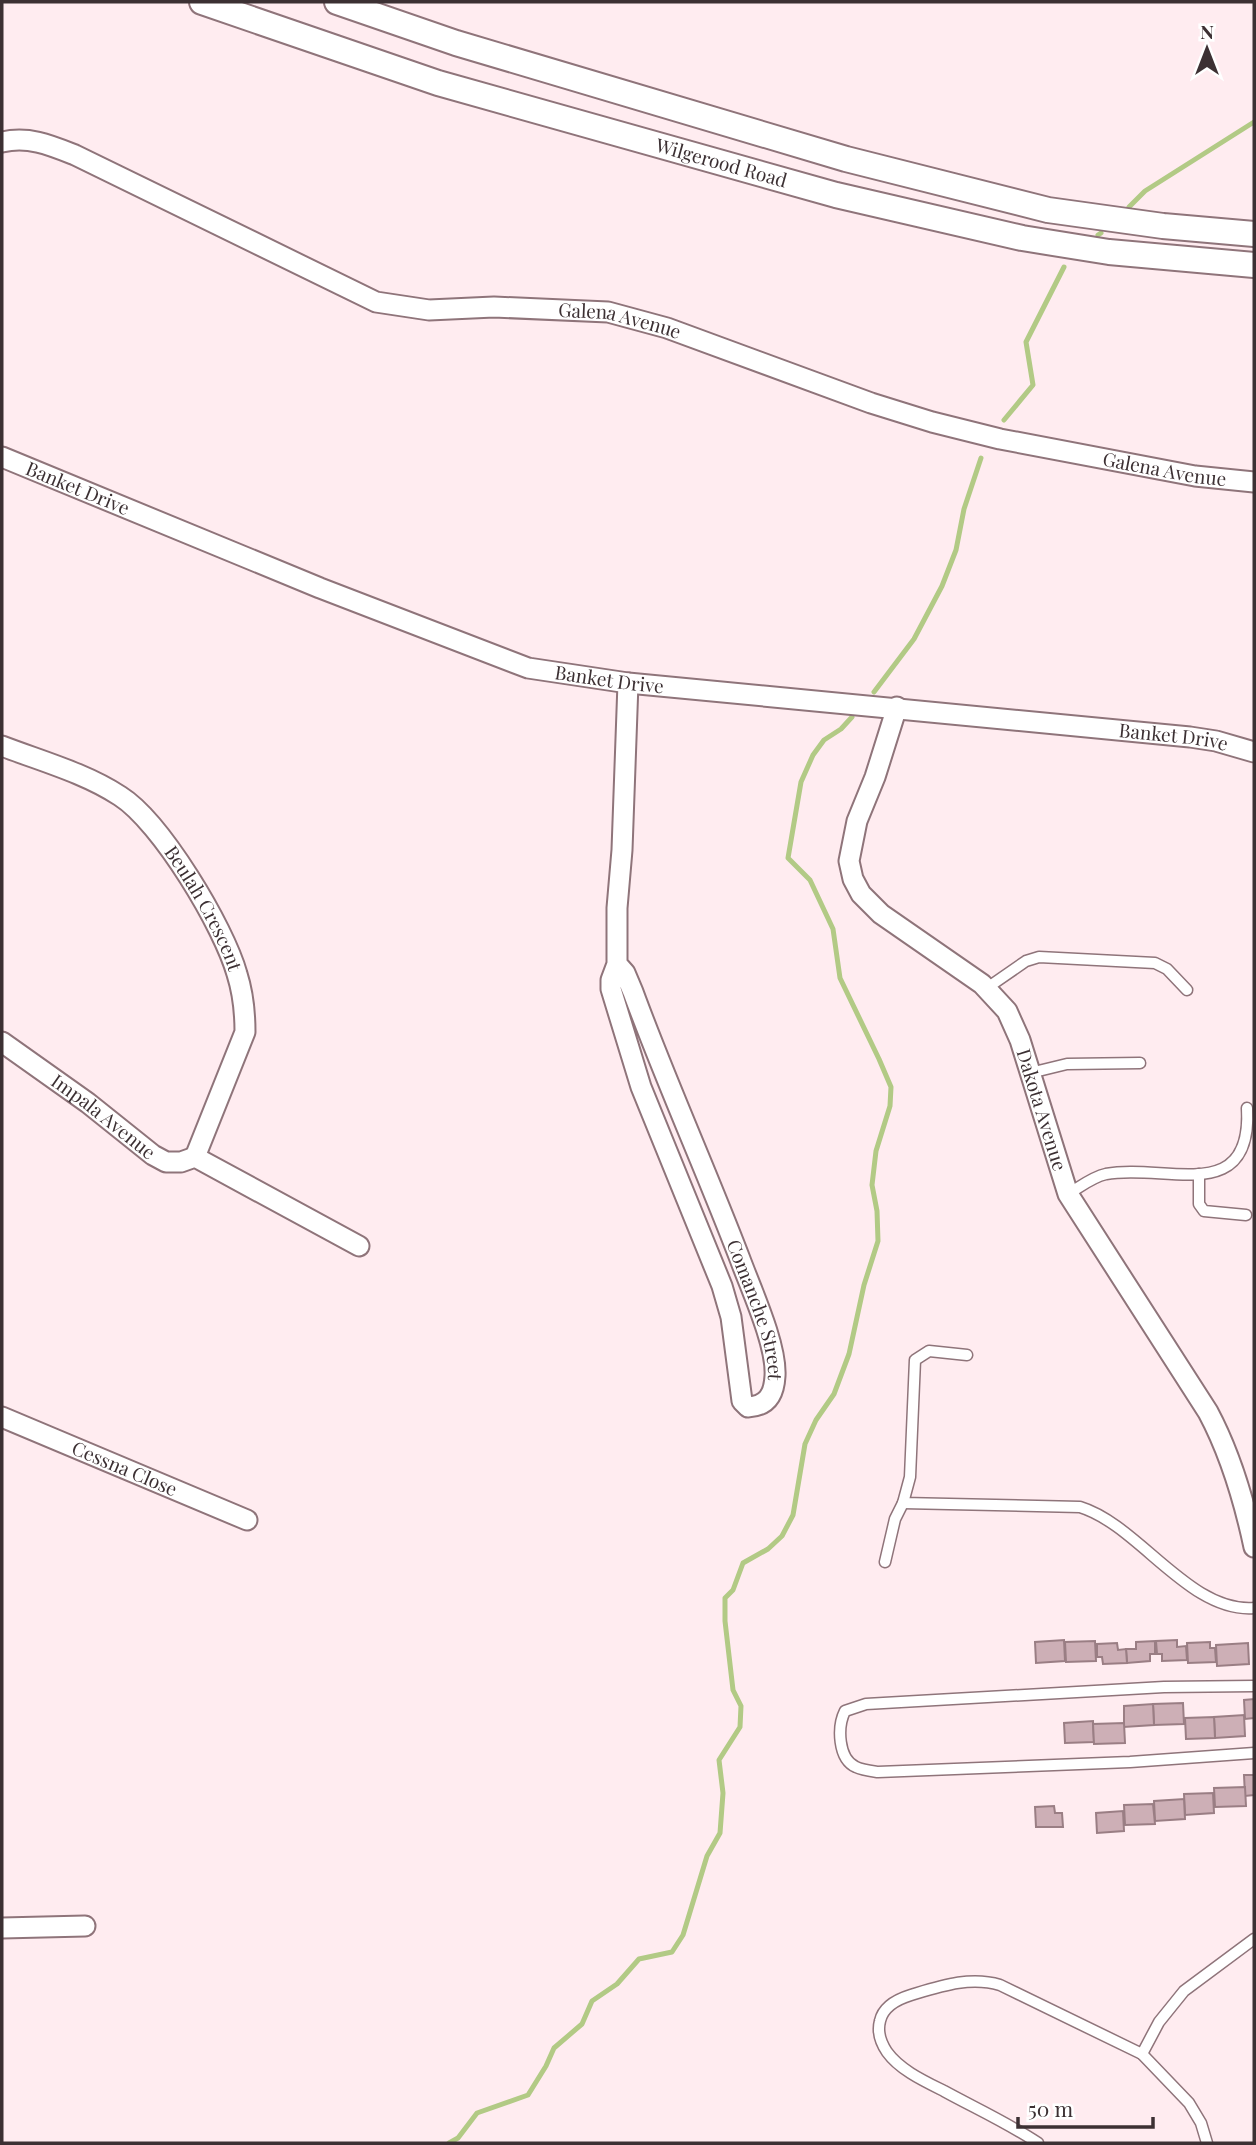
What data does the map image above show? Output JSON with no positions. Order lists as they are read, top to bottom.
{
  "streets": {
    "street": [
      "Wilgerood Road",
      "Galena Avenue",
      "Banket Drive",
      "Beulah Crescent",
      "Dakota Avenue",
      "Impala Avenue",
      "Comanche Street",
      "Cessna Close"
    ]
  },
  "crossings": [
    ["Banket Drive", "Dakota Avenue"],
    ["Banket Drive", "Comanche Street"],
    ["Beulah Crescent", "Impala Avenue"]
  ],
  "scale_bar": "50 m",
  "north": "top"
}
